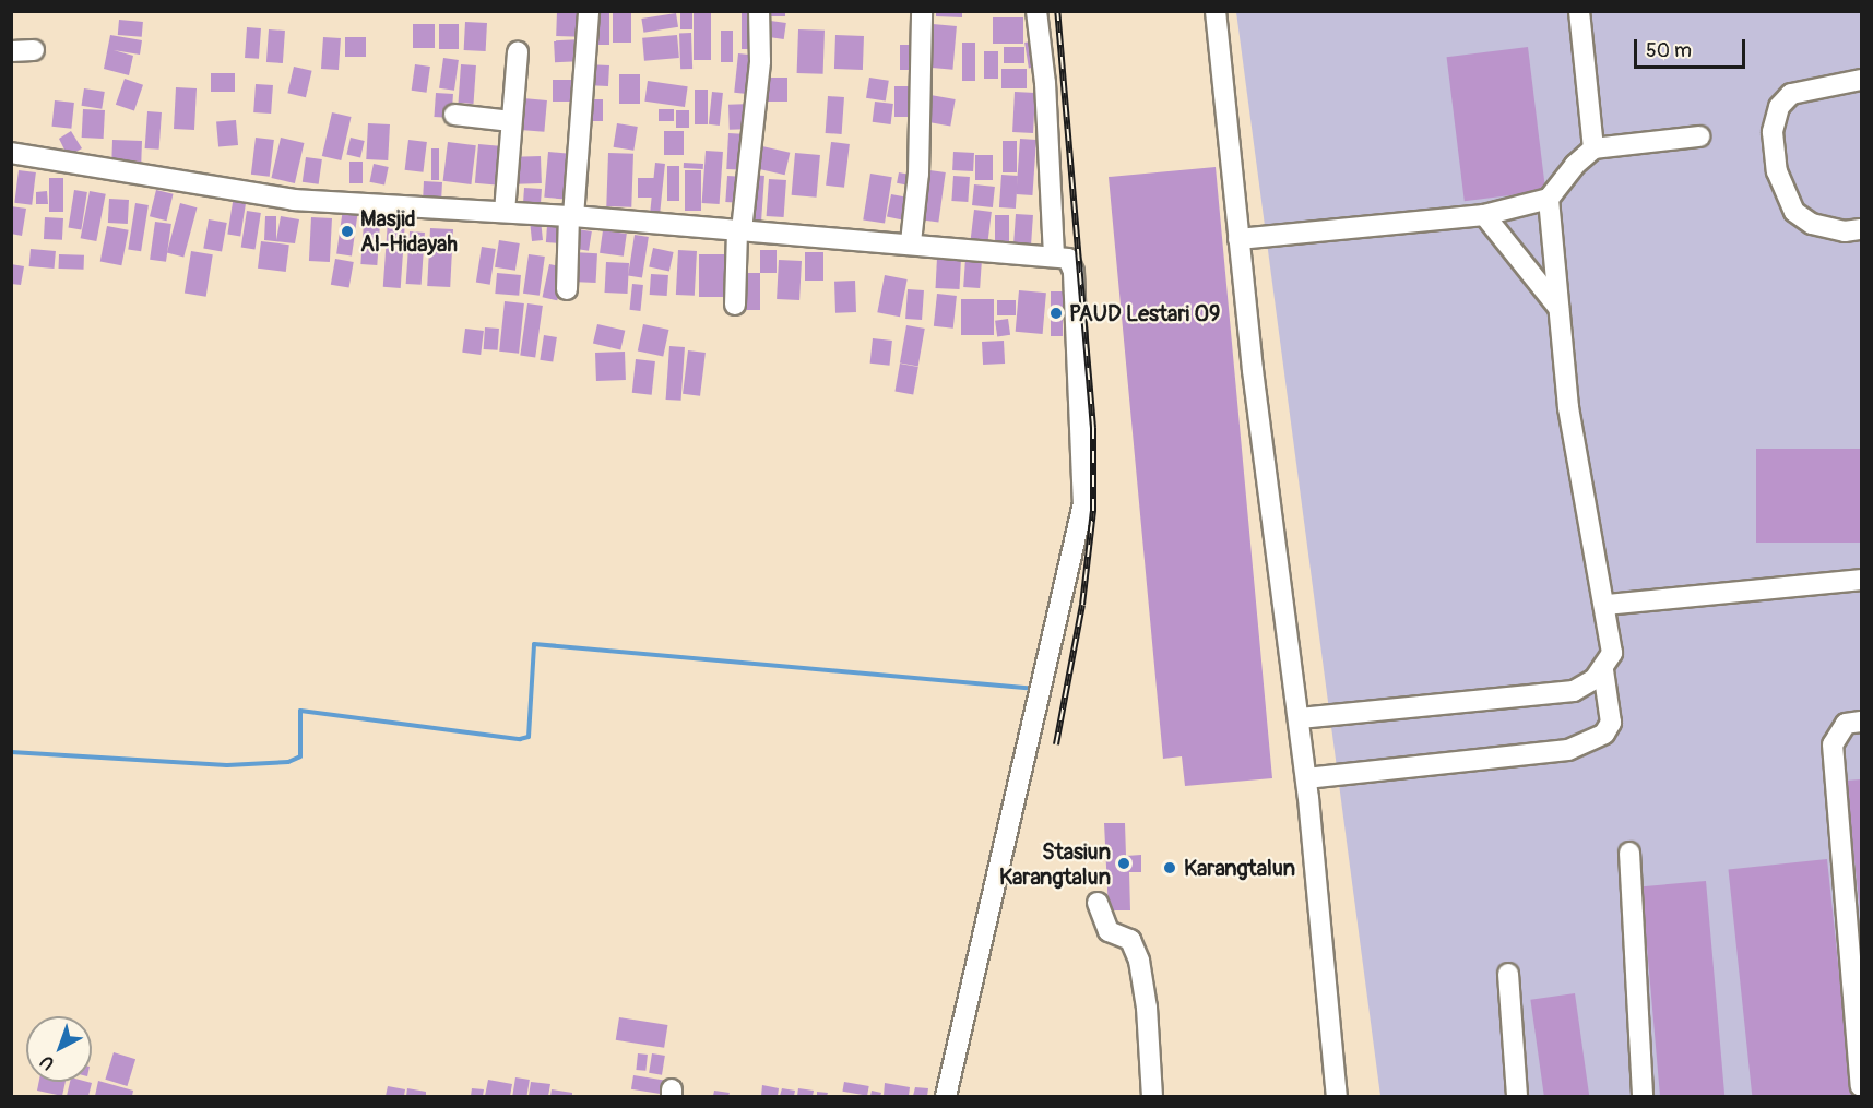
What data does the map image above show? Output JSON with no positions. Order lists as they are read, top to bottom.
{
  "places": [
    "Masjid Al-Hidayah",
    "PAUD Lestari 09",
    "Stasiun Karangtalun",
    "Karangtalun"
  ],
  "scale_bar": "50 m",
  "north": "bottom left"
}
